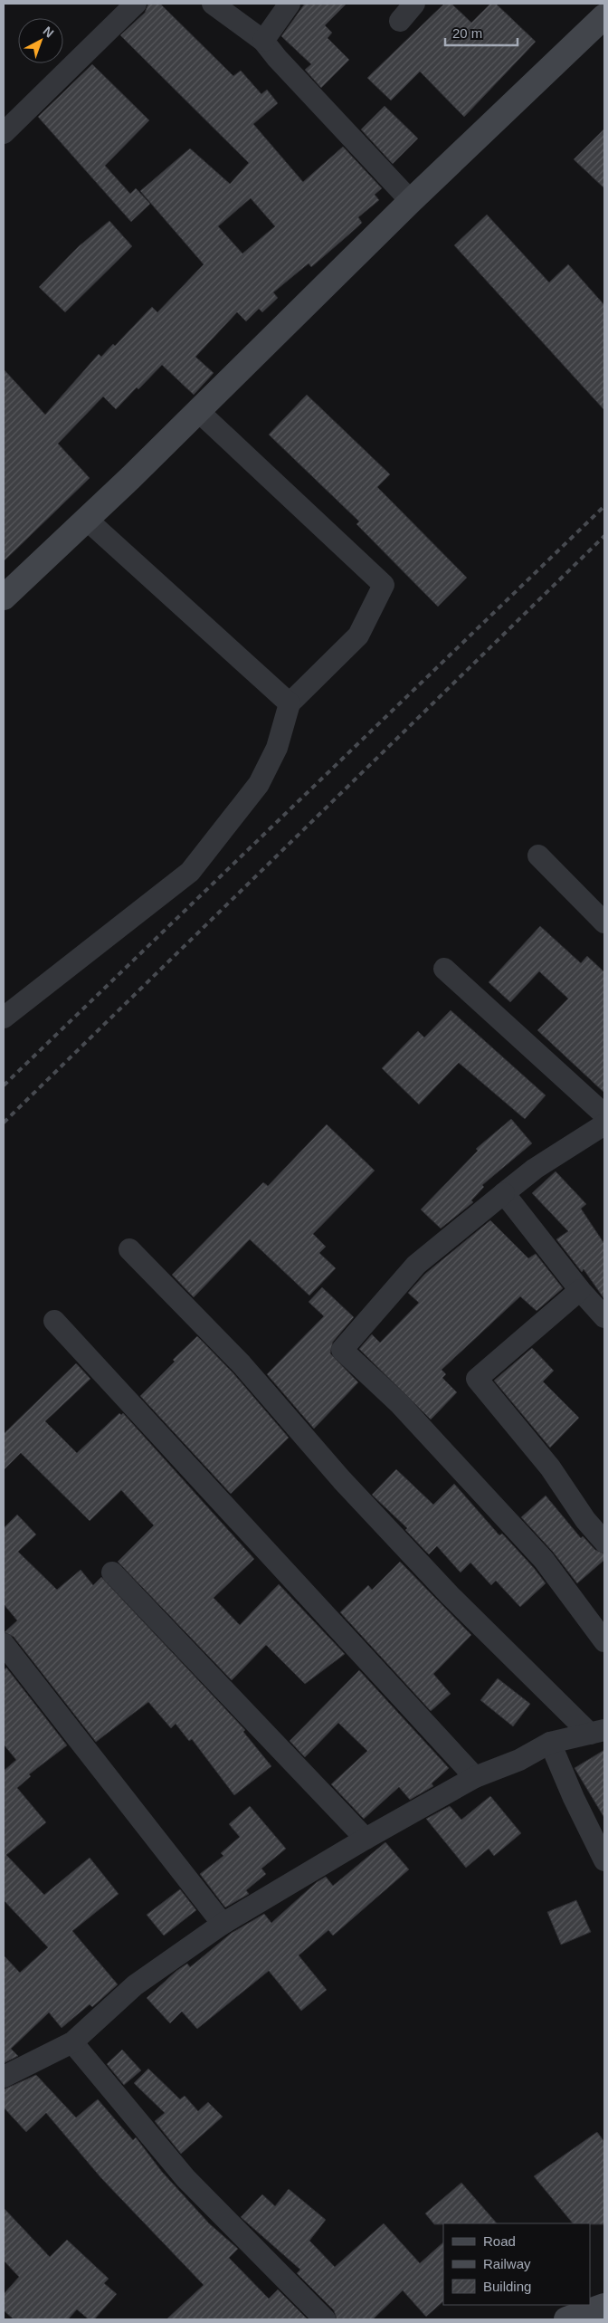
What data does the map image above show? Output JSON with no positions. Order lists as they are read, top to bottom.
{
  "legend": ["Road", "Railway", "Building"],
  "scale_bar": "20 m",
  "north": "top right"
}
